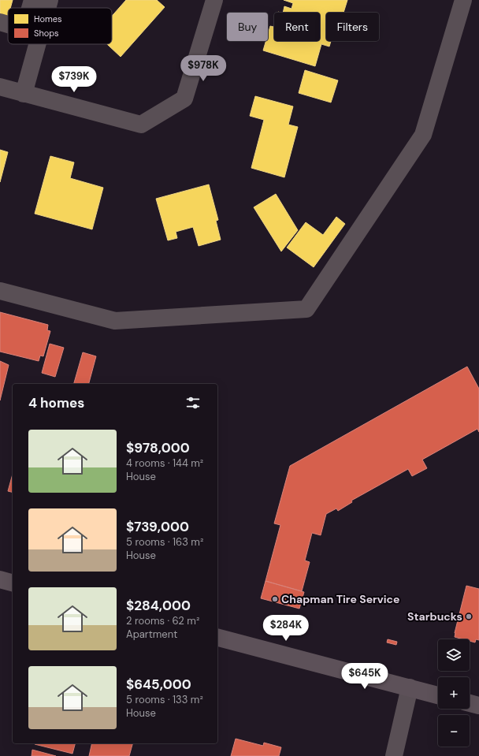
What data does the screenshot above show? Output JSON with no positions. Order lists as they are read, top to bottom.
{
  "places": ["Chapman Tire Service", "Starbucks"],
  "legend": ["Homes", "Shops"],
  "page": {
    "chip": ["Buy", "Rent", "Filters"],
    "price": [
      "$978K",
      "$739K",
      "$284K",
      "$645K"
    ],
    "heading": "4 homes",
    "list": [
      {
        "name": "$978,000",
        "note": "4 rooms · 144 m² · House"
      },
      {
        "name": "$739,000",
        "note": "5 rooms · 163 m² · House"
      },
      {
        "name": "$284,000",
        "note": "2 rooms · 62 m² · Apartment"
      },
      {
        "name": "$645,000",
        "note": "5 rooms · 133 m² · House"
      }
    ],
    "map_buttons": ["+", "−"]
  }
}
